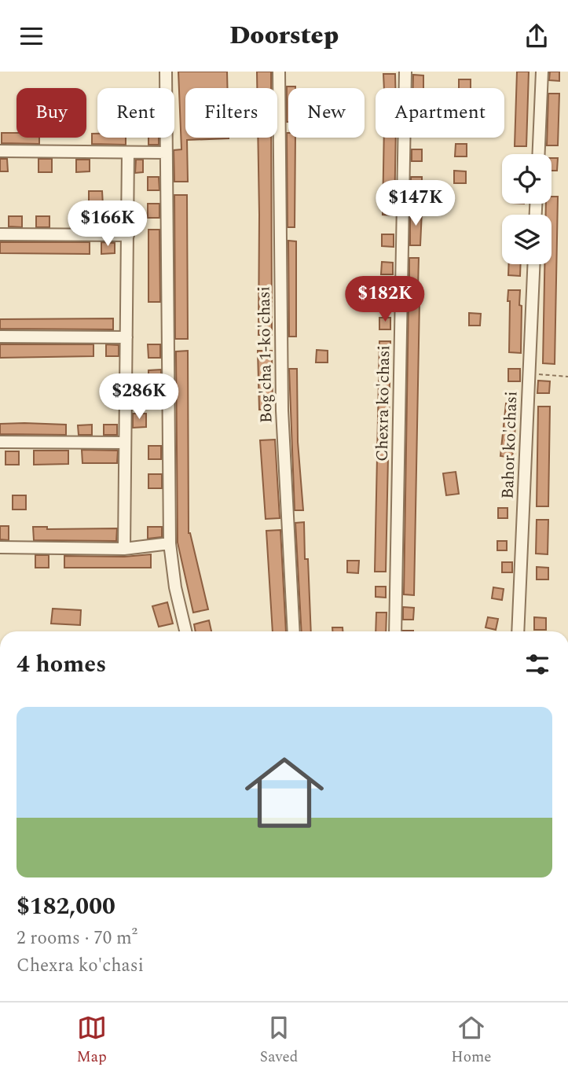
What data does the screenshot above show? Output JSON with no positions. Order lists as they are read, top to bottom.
{
  "streets": {
    "street": ["Bog'cha 1-ko'chasi", "Chexra ko'chasi", "Bahor ko'chasi"]
  },
  "page": {
    "header": "Doorstep",
    "chip": [
      "Buy",
      "Rent",
      "Filters",
      "New",
      "Apartment"
    ],
    "price": [
      "$147K",
      "$166K",
      "$182K",
      "$286K"
    ],
    "heading": "4 homes",
    "list": [
      {
        "name": "$182,000",
        "note": "2 rooms · 70 m² · Chexra ko'chasi"
      }
    ],
    "tabs": ["Map", "Saved", "Home"]
  }
}
